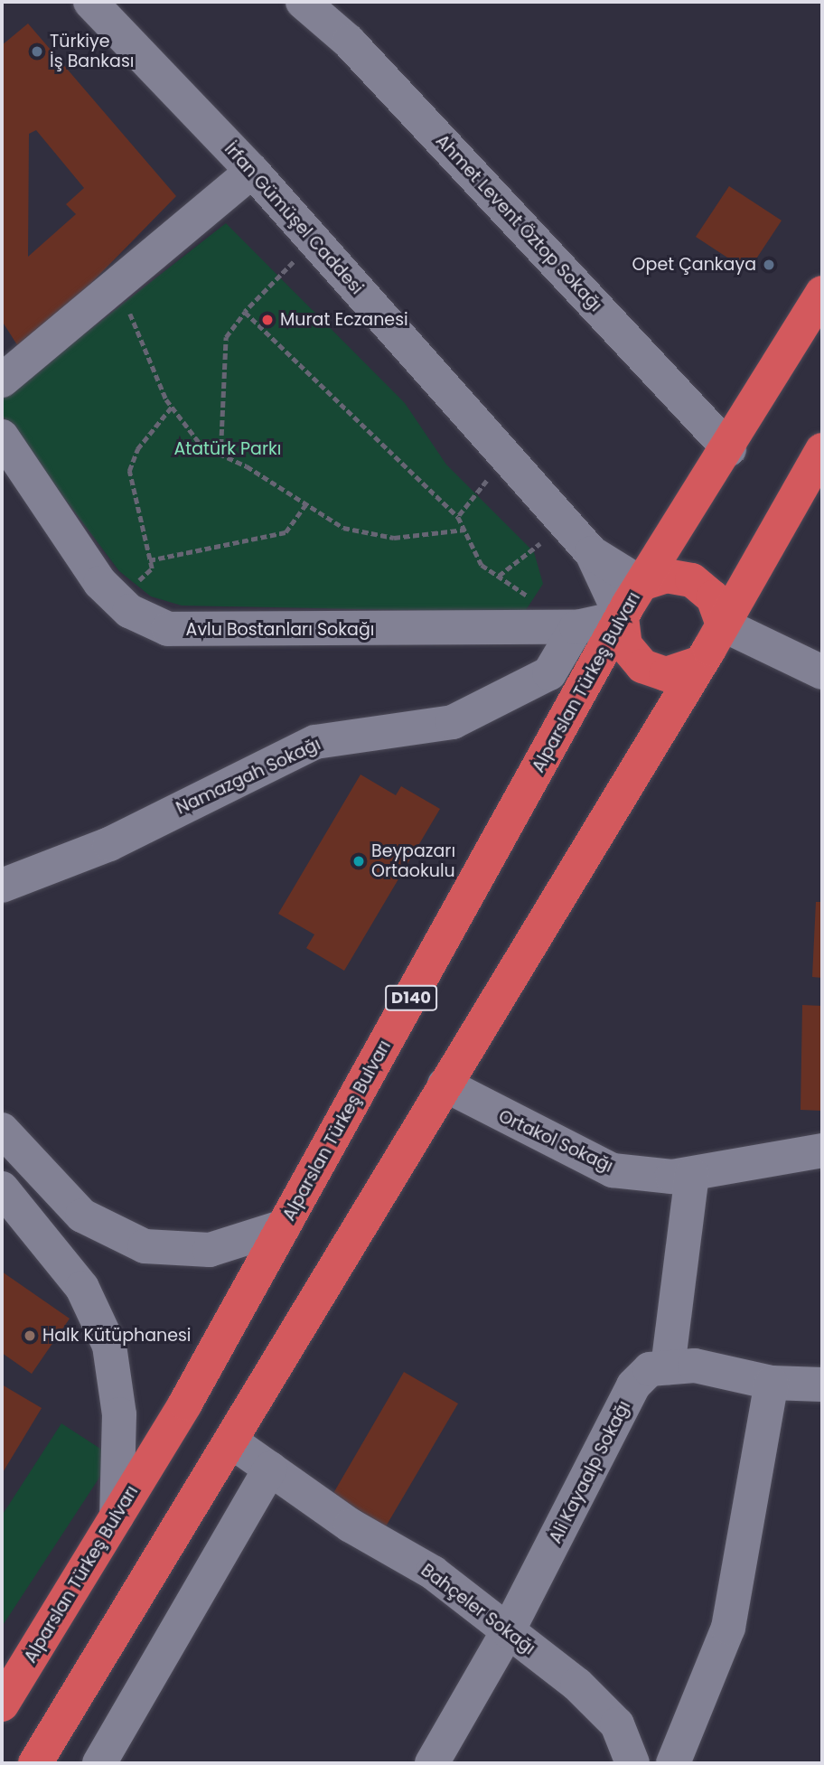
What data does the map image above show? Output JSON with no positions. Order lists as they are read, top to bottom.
{
  "streets": {
    "highway": ["Alparslan Türkeş Bulvarı", "D140"],
    "street": [
      "İrfan Gümüşel Caddesi",
      "Ahmet Levent Öztop Sokağı",
      "Avlu Bostanları Sokağı",
      "Namazgah Sokağı",
      "Ortakol Sokağı",
      "Ali Kayaalp Sokağı",
      "Bahçeler Sokağı"
    ]
  },
  "crossings": [
    ["İrfan Gümüşel Caddesi", "Alparslan Türkeş Bulvarı"],
    ["Ahmet Levent Öztop Sokağı", "Alparslan Türkeş Bulvarı"],
    ["Avlu Bostanları Sokağı", "Namazgah Sokağı"],
    ["Ali Kayaalp Sokağı", "Bahçeler Sokağı"]
  ],
  "parks": ["Atatürk Parkı"],
  "places": [
    "Türkiye İş Bankası",
    "Opet Çankaya",
    "Murat Eczanesi",
    "Beypazarı Ortaokulu",
    "Halk Kütüphanesi"
  ]
}
